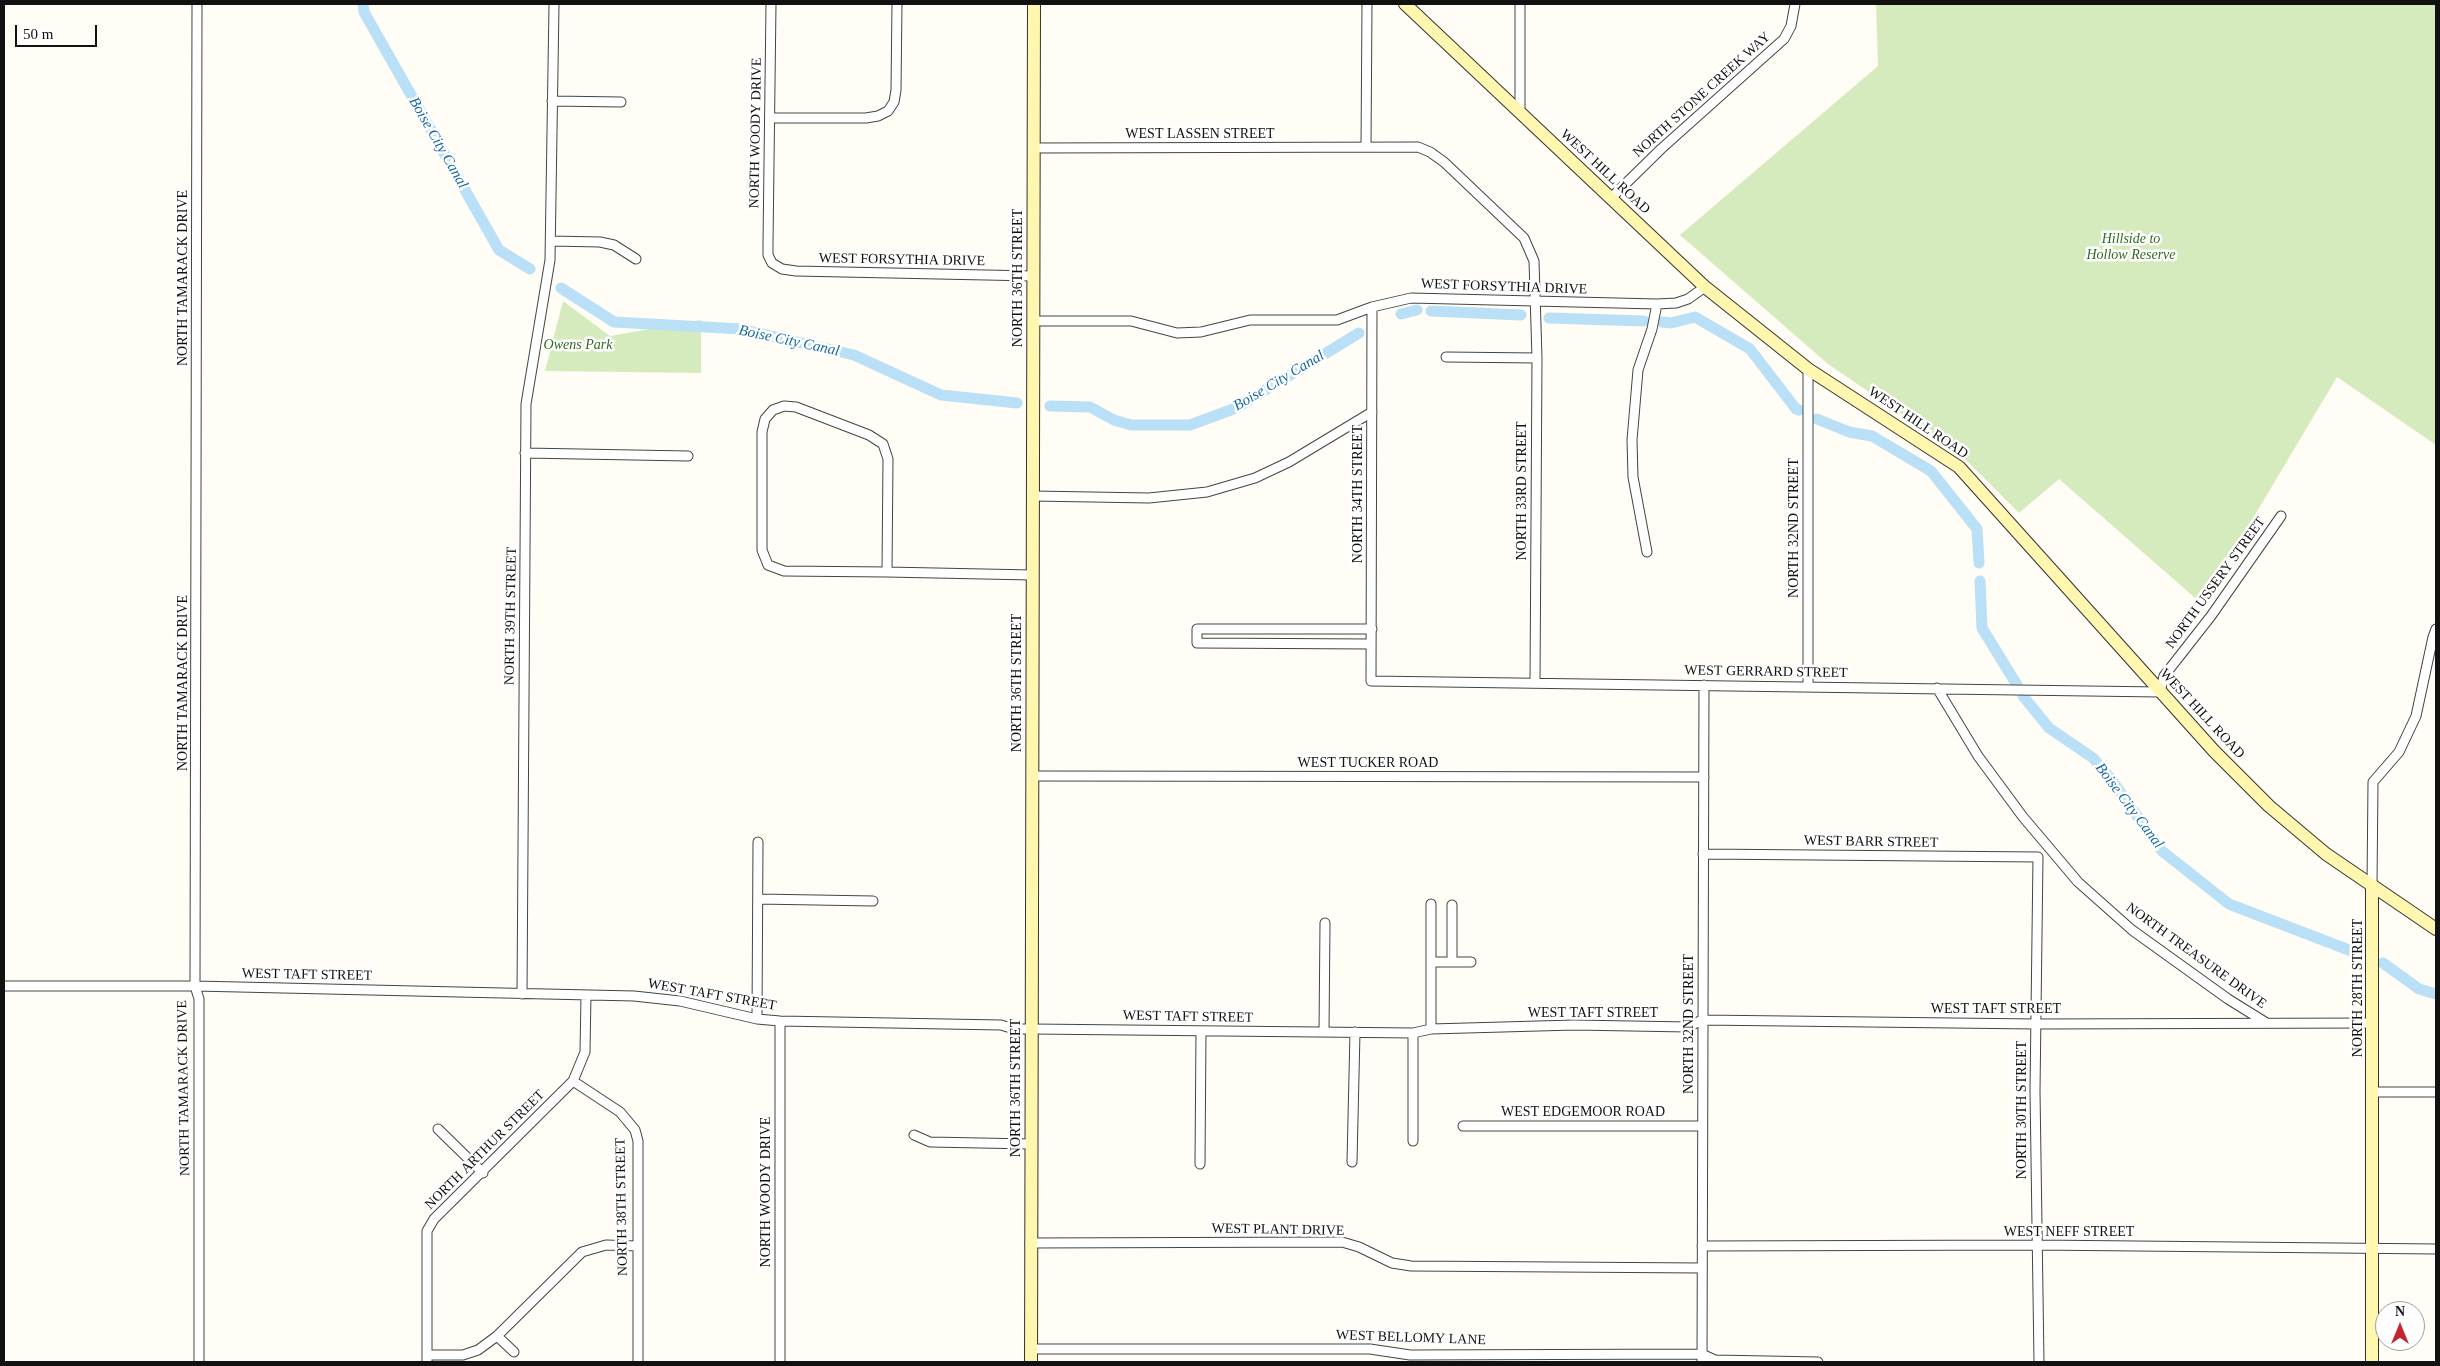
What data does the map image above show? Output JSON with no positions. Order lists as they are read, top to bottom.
{
  "streets": {
    "street": [
      "NORTH STONE CREEK WAY",
      "NORTH WOODY DRIVE",
      "WEST LASSEN STREET",
      "WEST HILL ROAD",
      "WEST FORSYTHIA DRIVE",
      "NORTH TAMARACK DRIVE",
      "NORTH 36TH STREET",
      "NORTH 33RD STREET",
      "NORTH 34TH STREET",
      "NORTH 32ND STREET",
      "NORTH USSERY STREET",
      "NORTH 39TH STREET",
      "WEST GERRARD STREET",
      "WEST TUCKER ROAD",
      "WEST BARR STREET",
      "NORTH TREASURE DRIVE",
      "WEST TAFT STREET",
      "NORTH 28TH STREET",
      "NORTH 30TH STREET",
      "WEST EDGEMOOR ROAD",
      "NORTH ARTHUR STREET",
      "NORTH 38TH STREET",
      "WEST PLANT DRIVE",
      "WEST NEFF STREET",
      "WEST BELLOMY LANE"
    ]
  },
  "crossings": [
    ["NORTH STONE CREEK WAY", "WEST HILL ROAD"],
    ["NORTH WOODY DRIVE", "WEST FORSYTHIA DRIVE"],
    ["NORTH WOODY DRIVE", "WEST TAFT STREET"],
    ["WEST LASSEN STREET", "WEST FORSYTHIA DRIVE"],
    ["WEST LASSEN STREET", "NORTH 36TH STREET"],
    ["WEST LASSEN STREET", "NORTH 33RD STREET"],
    ["WEST HILL ROAD", "WEST FORSYTHIA DRIVE"],
    ["WEST HILL ROAD", "NORTH 32ND STREET"],
    ["WEST HILL ROAD", "NORTH USSERY STREET"],
    ["WEST HILL ROAD", "WEST GERRARD STREET"],
    ["WEST HILL ROAD", "NORTH 28TH STREET"],
    ["WEST FORSYTHIA DRIVE", "NORTH 36TH STREET"],
    ["WEST FORSYTHIA DRIVE", "NORTH 33RD STREET"],
    ["WEST FORSYTHIA DRIVE", "NORTH 34TH STREET"],
    ["NORTH TAMARACK DRIVE", "WEST TAFT STREET"],
    ["NORTH 36TH STREET", "WEST TUCKER ROAD"],
    ["NORTH 36TH STREET", "WEST TAFT STREET"],
    ["NORTH 36TH STREET", "WEST PLANT DRIVE"],
    ["NORTH 36TH STREET", "WEST BELLOMY LANE"],
    ["NORTH 33RD STREET", "WEST GERRARD STREET"],
    ["NORTH 34TH STREET", "WEST GERRARD STREET"],
    ["NORTH 32ND STREET", "WEST GERRARD STREET"],
    ["NORTH 32ND STREET", "WEST TUCKER ROAD"],
    ["NORTH 32ND STREET", "WEST BARR STREET"],
    ["NORTH 32ND STREET", "WEST TAFT STREET"],
    ["NORTH 32ND STREET", "WEST EDGEMOOR ROAD"],
    ["NORTH 32ND STREET", "WEST PLANT DRIVE"],
    ["NORTH 32ND STREET", "WEST NEFF STREET"],
    ["NORTH 32ND STREET", "WEST BELLOMY LANE"],
    ["NORTH USSERY STREET", "WEST GERRARD STREET"],
    ["NORTH 39TH STREET", "WEST TAFT STREET"],
    ["WEST GERRARD STREET", "NORTH TREASURE DRIVE"],
    ["WEST BARR STREET", "NORTH 30TH STREET"],
    ["NORTH TREASURE DRIVE", "WEST TAFT STREET"],
    ["WEST TAFT STREET", "NORTH 28TH STREET"],
    ["WEST TAFT STREET", "NORTH 30TH STREET"],
    ["WEST TAFT STREET", "NORTH ARTHUR STREET"],
    ["NORTH 28TH STREET", "WEST NEFF STREET"],
    ["NORTH 30TH STREET", "WEST NEFF STREET"],
    ["NORTH ARTHUR STREET", "NORTH 38TH STREET"]
  ],
  "water": ["Boise City Canal"],
  "parks": ["Hillside to Hollow Reserve", "Owens Park"],
  "scale_bar": "50 m",
  "north": "top"
}
